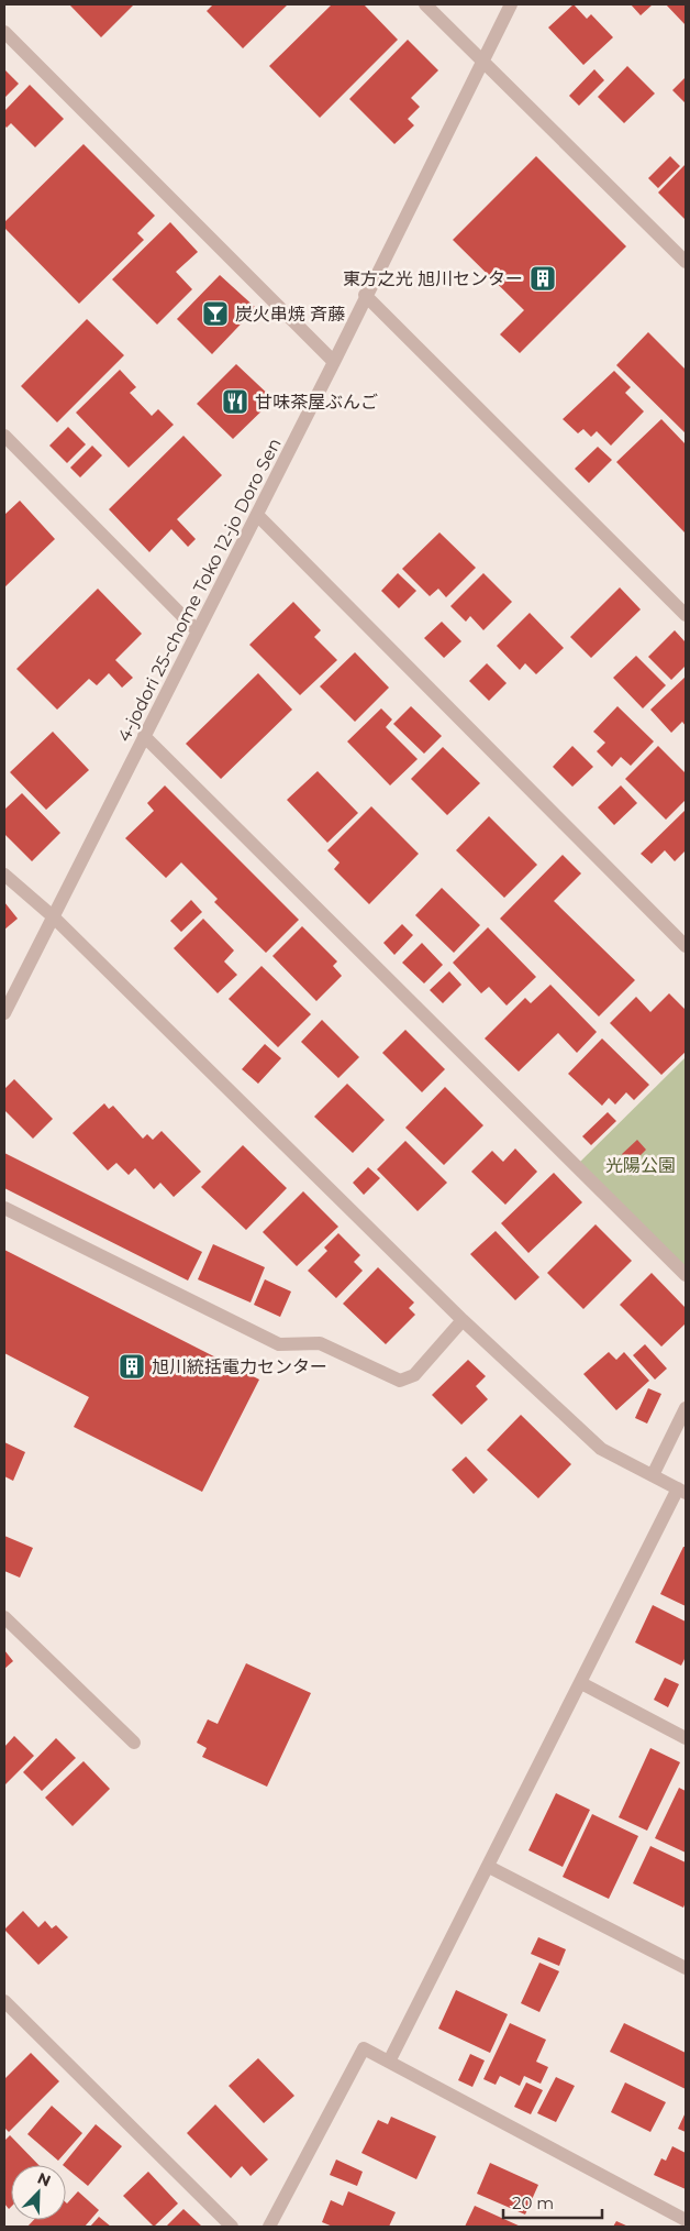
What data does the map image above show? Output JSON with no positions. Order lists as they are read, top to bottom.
{
  "streets": {
    "street": ["4-jodori 25-chome Toko 12-jo Doro Sen"]
  },
  "parks": ["光陽公園"],
  "places": {
    "building": ["東方之光 旭川センター", "旭川統括電力センター"],
    "bar": ["炭火串焼 斉藤"],
    "restaurant": ["甘味茶屋ぶんご"]
  },
  "scale_bar": "20 m",
  "north": "top right"
}
